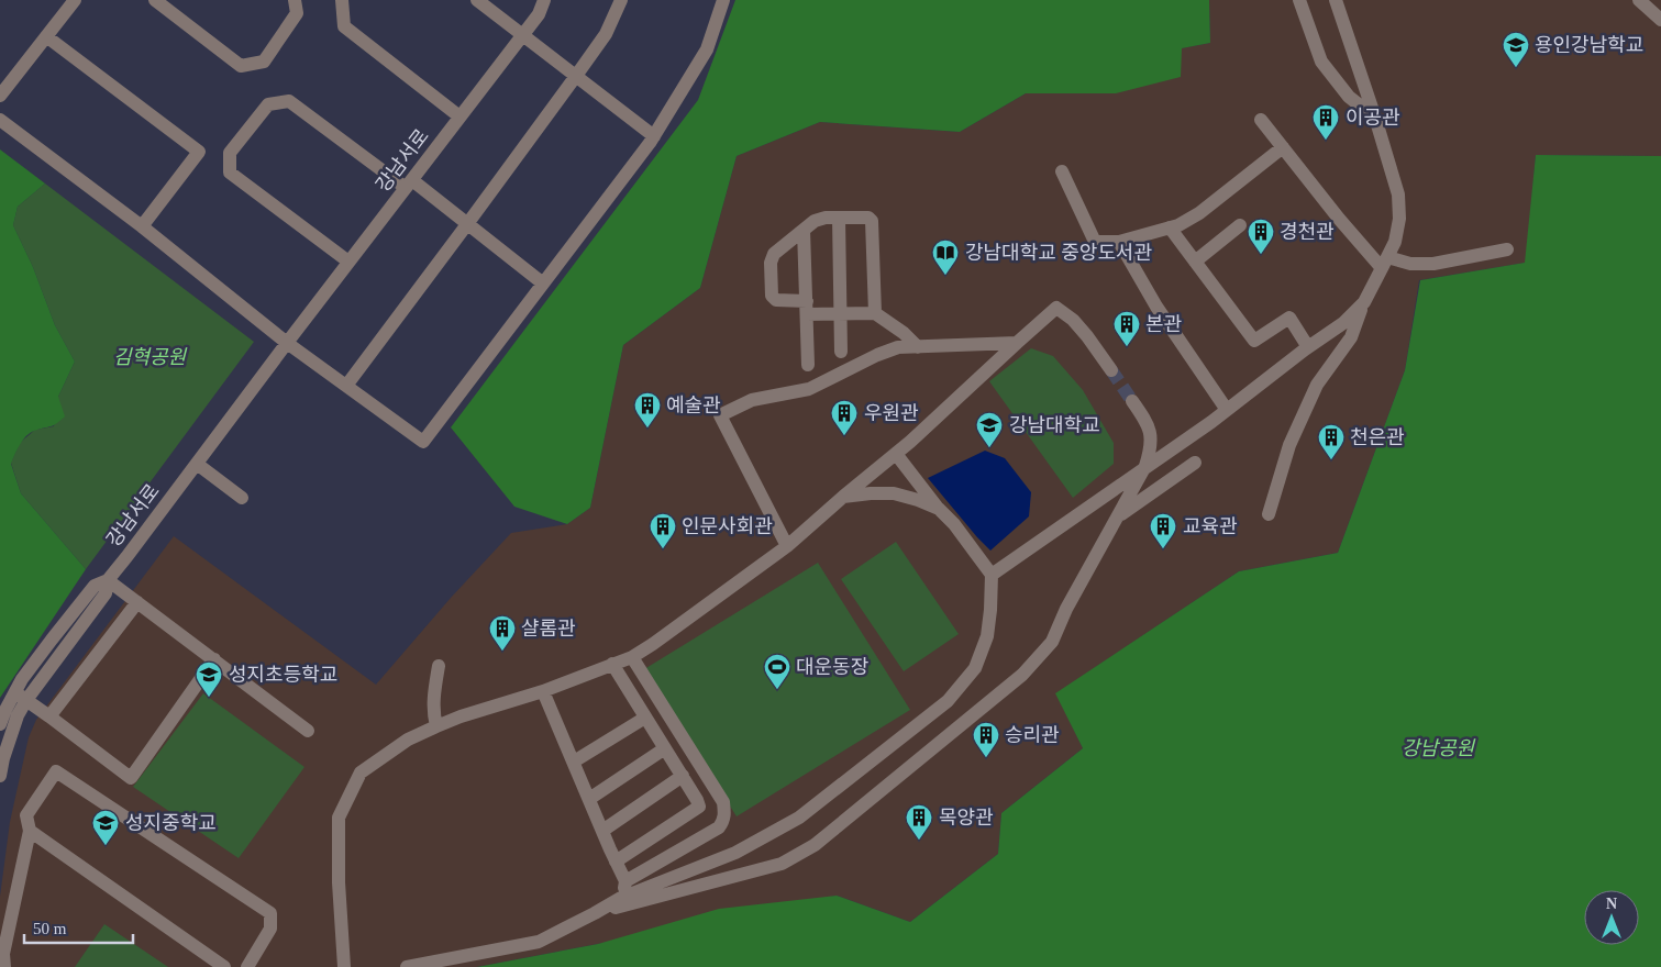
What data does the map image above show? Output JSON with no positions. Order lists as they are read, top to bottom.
{
  "streets": {
    "street": ["강남서로"]
  },
  "parks": ["김혁공원", "강남공원"],
  "places": {
    "school or university": [
      "용인강남학교",
      "강남대학교",
      "성지초등학교",
      "성지중학교"
    ],
    "building": [
      "이공관",
      "경천관",
      "본관",
      "예술관",
      "우원관",
      "천은관",
      "인문사회관",
      "교육관",
      "샬롬관",
      "승리관",
      "목양관"
    ],
    "library": ["강남대학교 중앙도서관"],
    "sports": ["대운동장"]
  },
  "scale_bar": "50 m",
  "north": "top"
}
